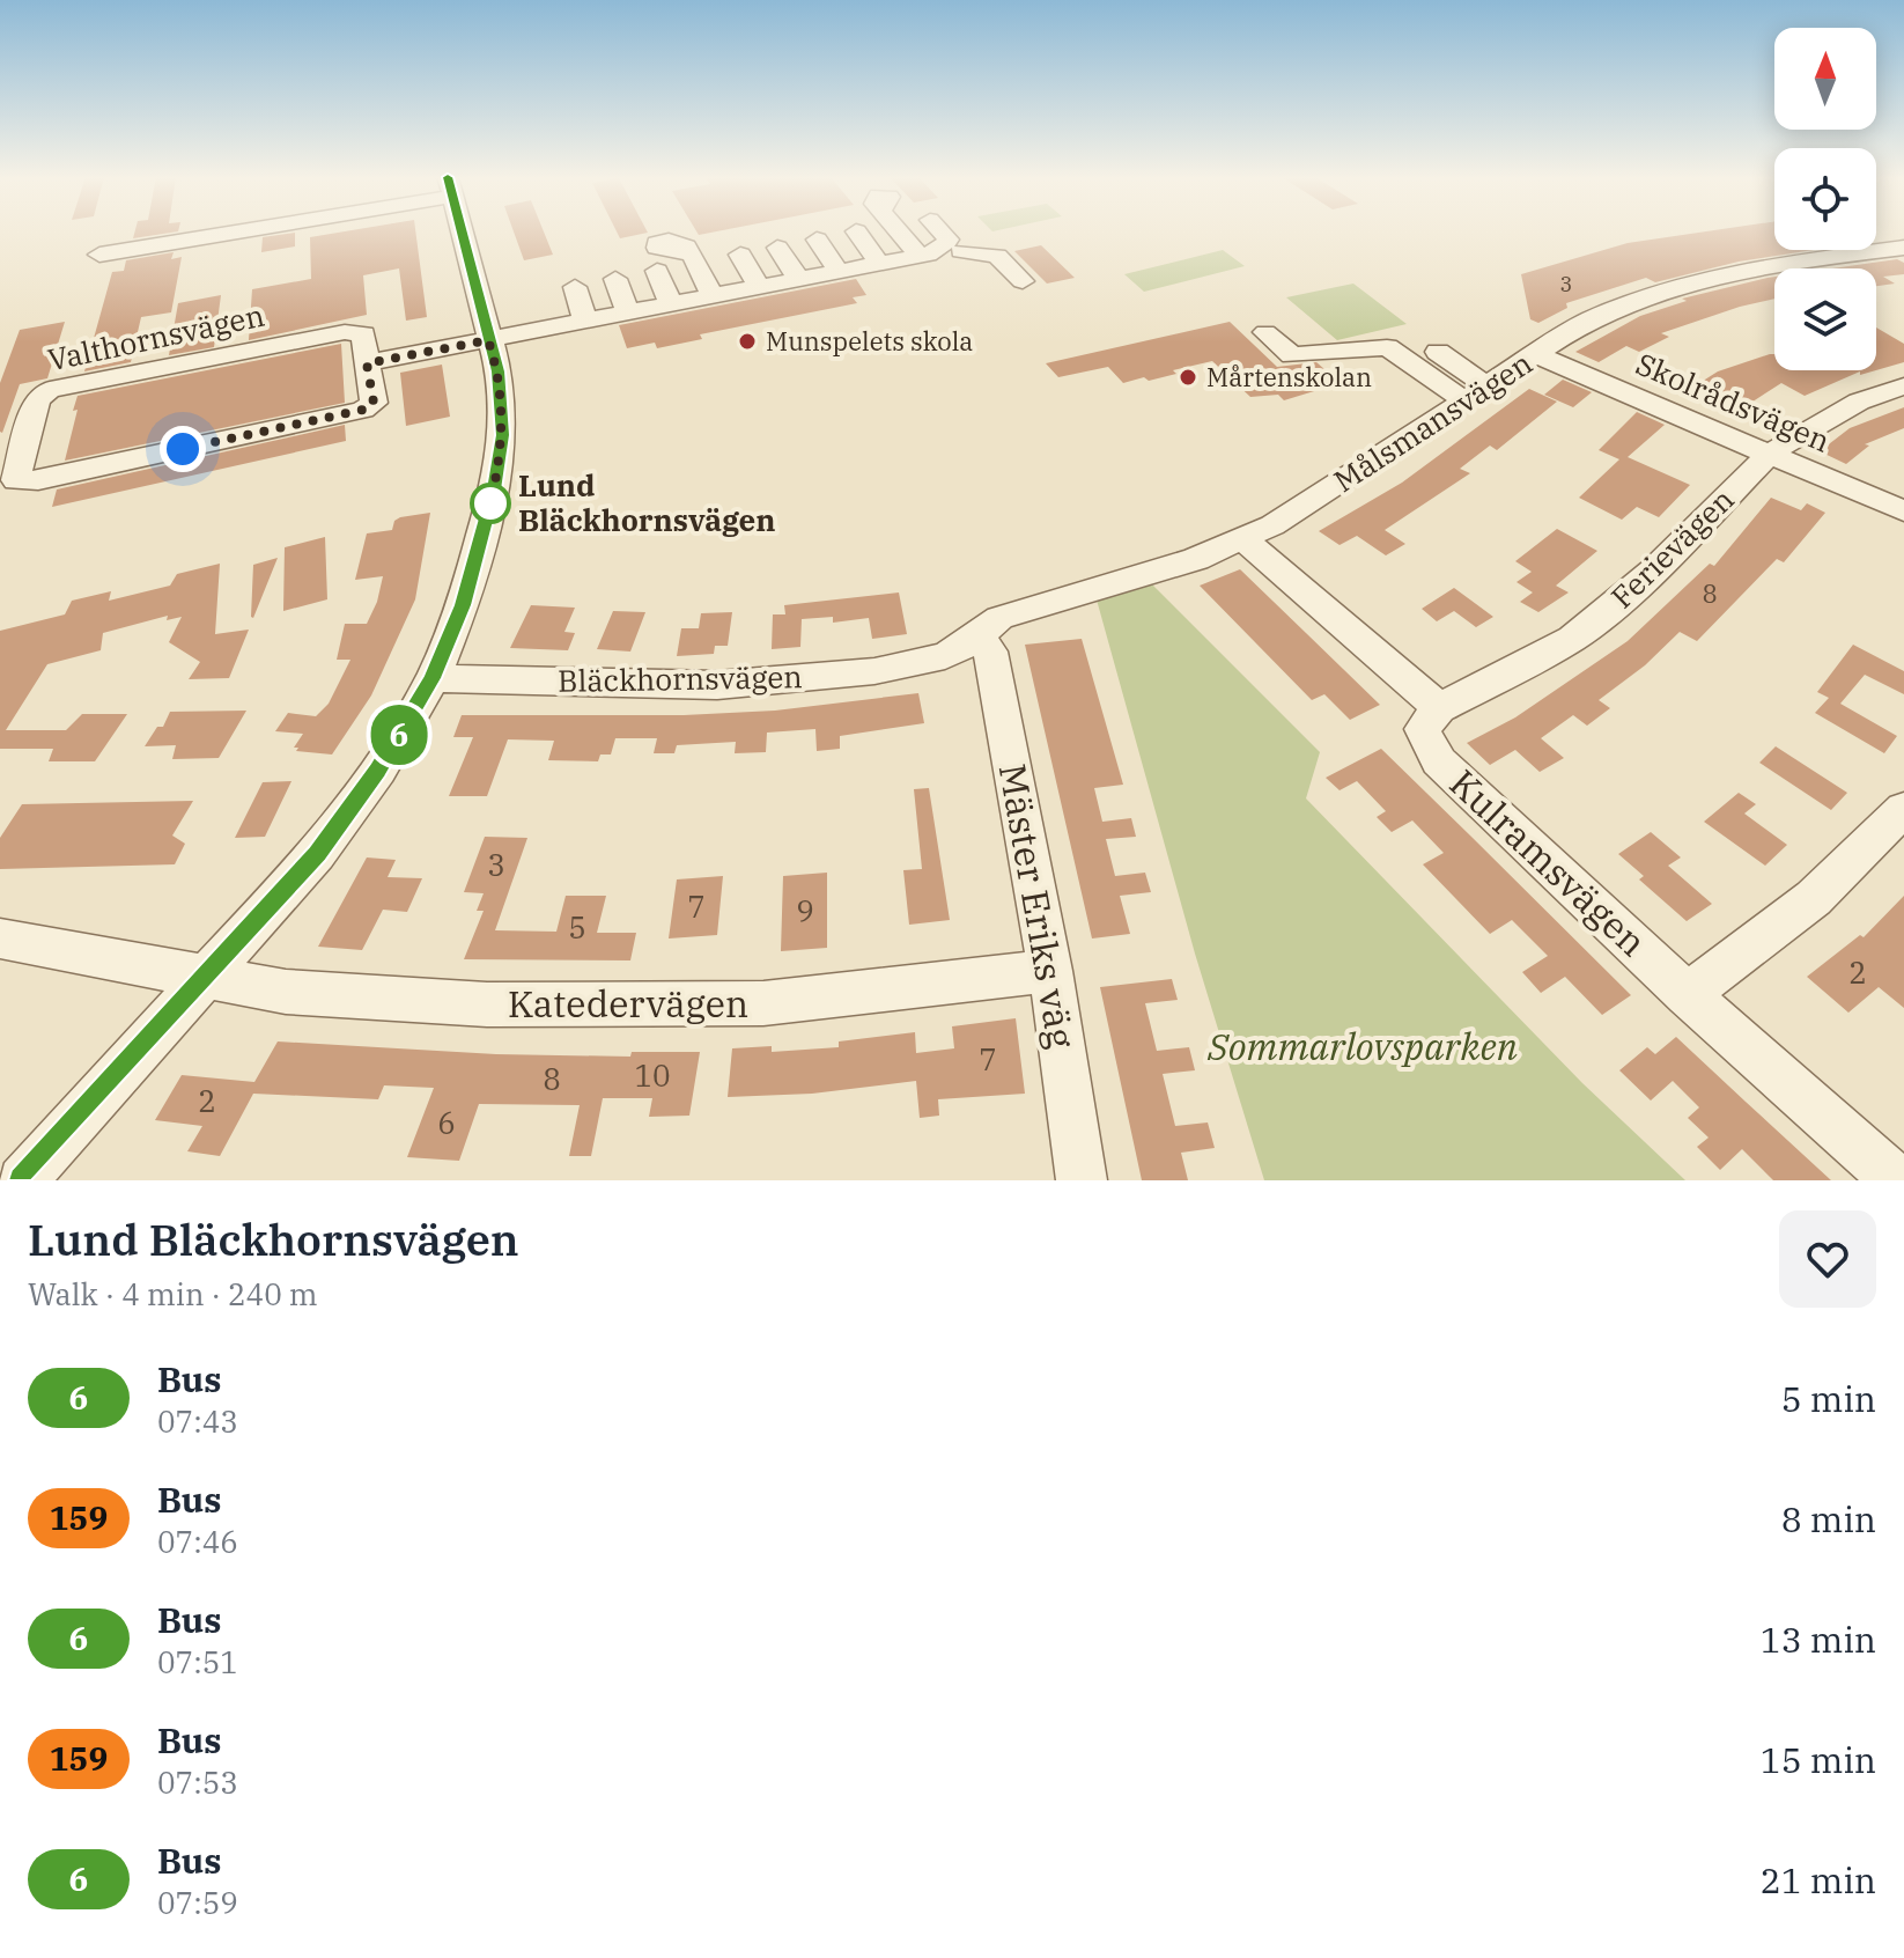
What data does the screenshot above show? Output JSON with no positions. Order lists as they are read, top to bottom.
{
  "streets": {
    "street": [
      "Valthornsvägen",
      "Skolrådsvägen",
      "Målsmansvägen",
      "Ferievägen",
      "Bläckhornsvägen",
      "Kulramsvägen",
      "Mäster Eriks väg",
      "Katedervägen"
    ]
  },
  "crossings": [
    ["Skolrådsvägen", "Målsmansvägen"],
    ["Skolrådsvägen", "Ferievägen"],
    ["Målsmansvägen", "Bläckhornsvägen"],
    ["Målsmansvägen", "Mäster Eriks väg"],
    ["Ferievägen", "Kulramsvägen"],
    ["Bläckhornsvägen", "Mäster Eriks väg"],
    ["Mäster Eriks väg", "Katedervägen"]
  ],
  "parks": ["Sommarlovsparken"],
  "places": ["Munspelets skola", "Mårtenskolan", "Lund Bläckhornsvägen"],
  "lines": ["bus line 6"],
  "house_numbers": [
    "3",
    "8",
    "3",
    "7",
    "9",
    "5",
    "2",
    "7",
    "10",
    "8",
    "2",
    "6"
  ],
  "north": "top",
  "page": {
    "on_map": "6",
    "heading": ["Lund Bläckhornsvägen", "Walk · 4 min · 240 m"],
    "list": [
      {
        "mark": "6",
        "name": "Bus",
        "note": "07:43",
        "value": "5 min"
      },
      {
        "mark": "159",
        "name": "Bus",
        "note": "07:46",
        "value": "8 min"
      },
      {
        "mark": "6",
        "name": "Bus",
        "note": "07:51",
        "value": "13 min"
      },
      {
        "mark": "159",
        "name": "Bus",
        "note": "07:53",
        "value": "15 min"
      },
      {
        "mark": "6",
        "name": "Bus",
        "note": "07:59",
        "value": "21 min"
      }
    ]
  }
}
